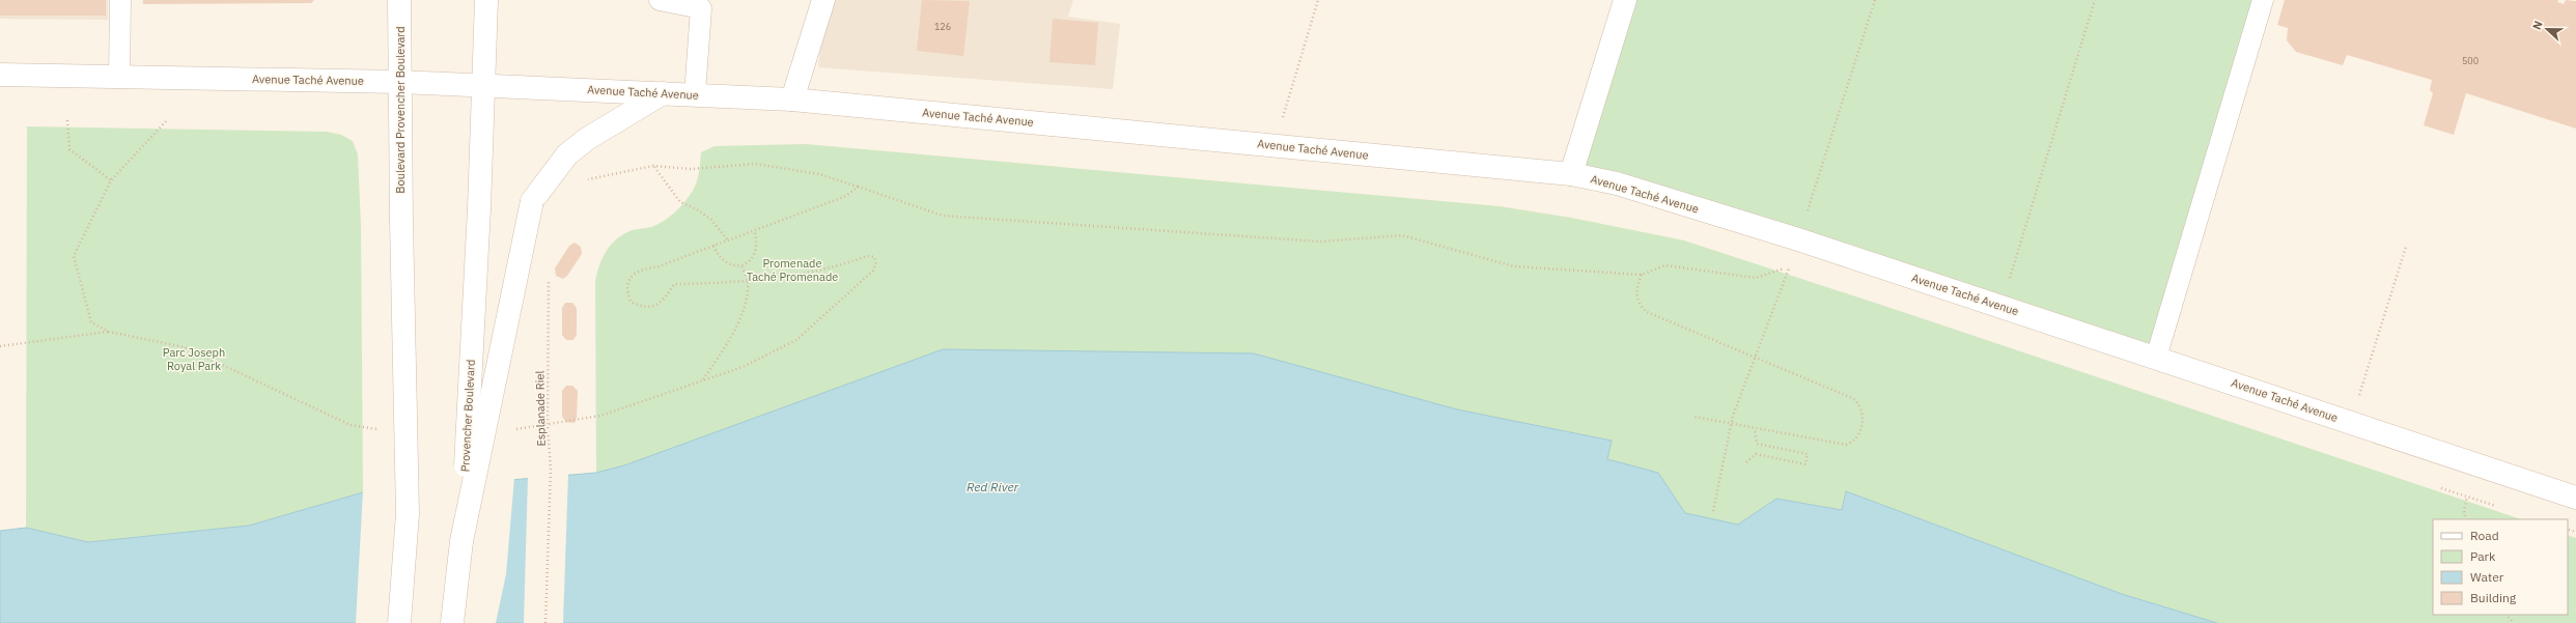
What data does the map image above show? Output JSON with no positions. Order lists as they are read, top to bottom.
{
  "streets": {
    "street": ["Avenue Taché Avenue", "Boulevard Provencher Boulevard", "Provencher Boulevard"],
    "path": ["Esplanade Riel"]
  },
  "crossings": [
    ["Avenue Taché Avenue", "Boulevard Provencher Boulevard"],
    ["Avenue Taché Avenue", "Provencher Boulevard"]
  ],
  "water": ["Red River"],
  "parks": ["Promenade Taché Promenade", "Parc Joseph Royal Park"],
  "house_numbers": ["126", "500"],
  "legend": [
    "Road",
    "Park",
    "Water",
    "Building"
  ],
  "north": "left"
}
